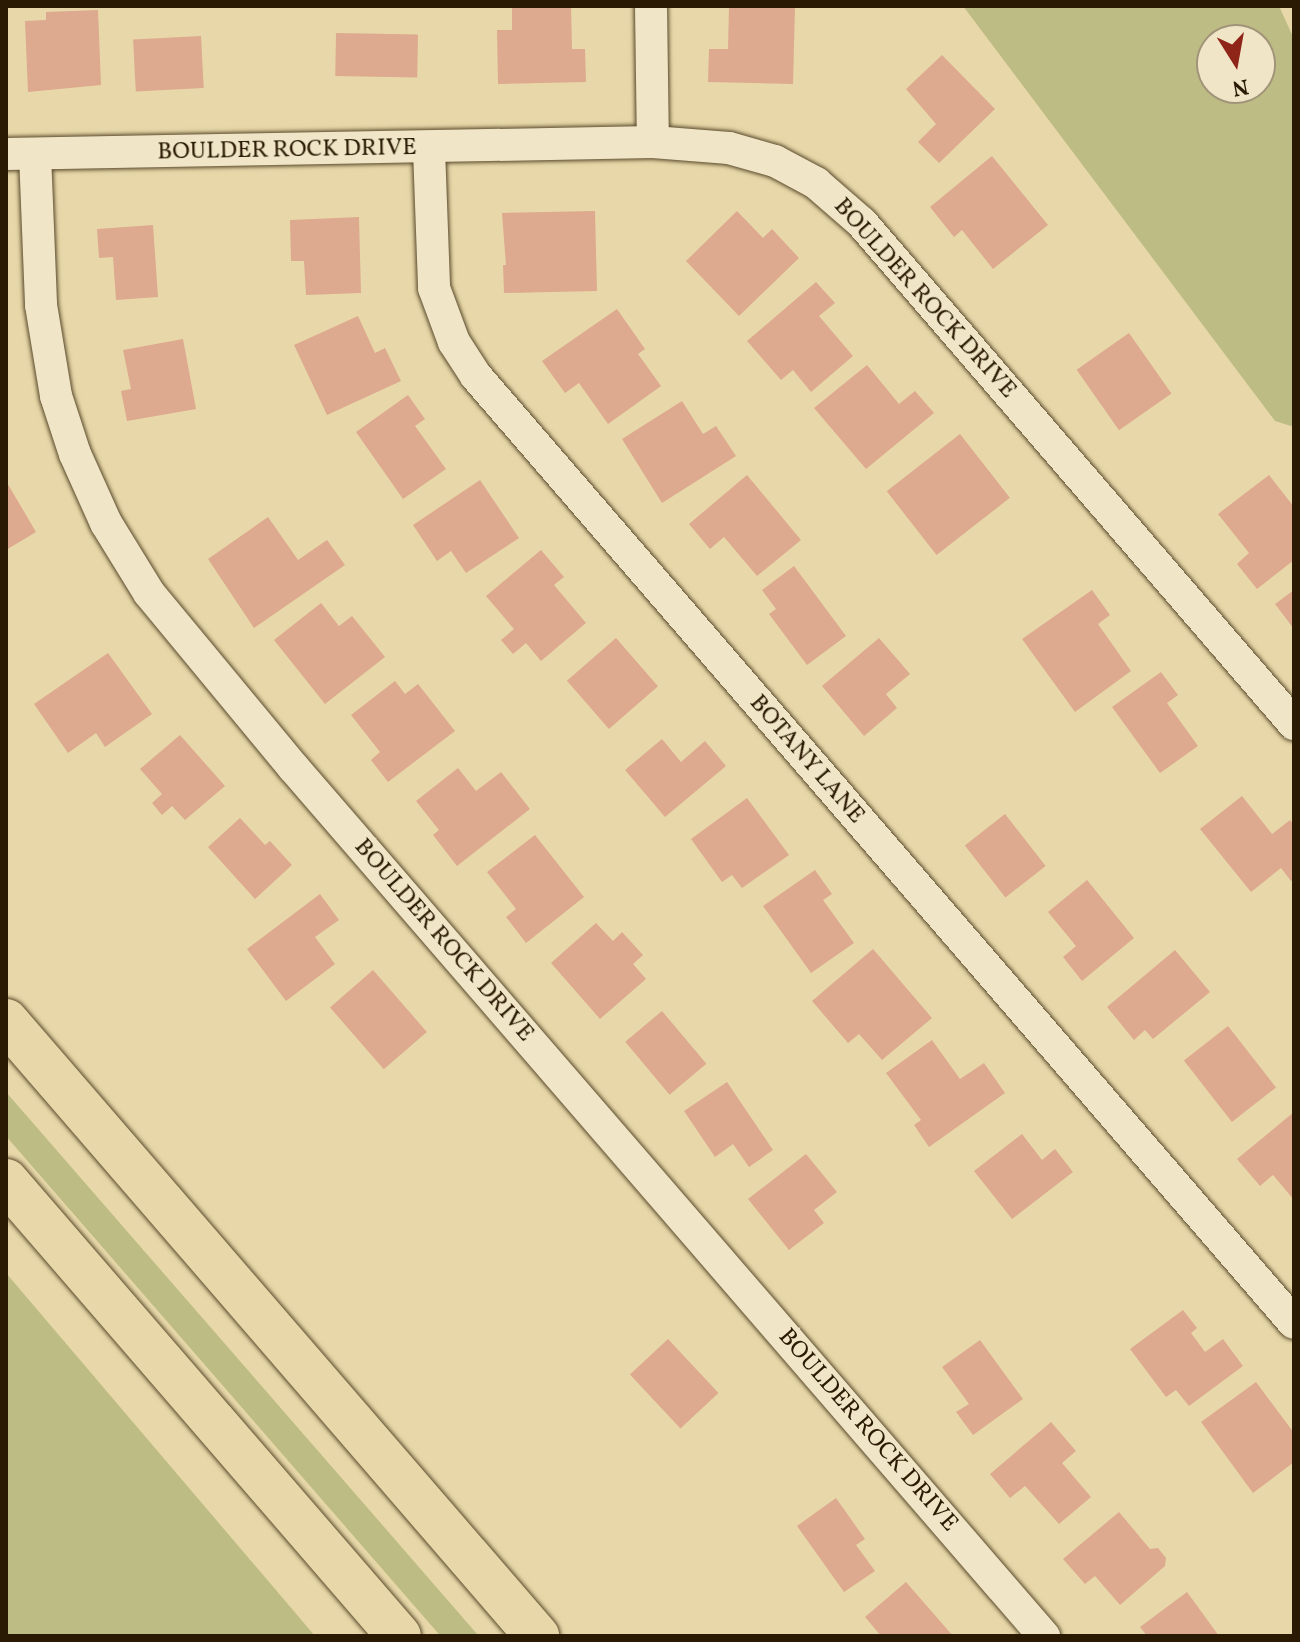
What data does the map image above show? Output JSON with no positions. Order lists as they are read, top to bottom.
{
  "streets": {
    "street": ["BOULDER ROCK DRIVE", "BOTANY LANE"]
  },
  "crossings": [
    ["BOULDER ROCK DRIVE", "BOTANY LANE"]
  ],
  "north": "bottom"
}
